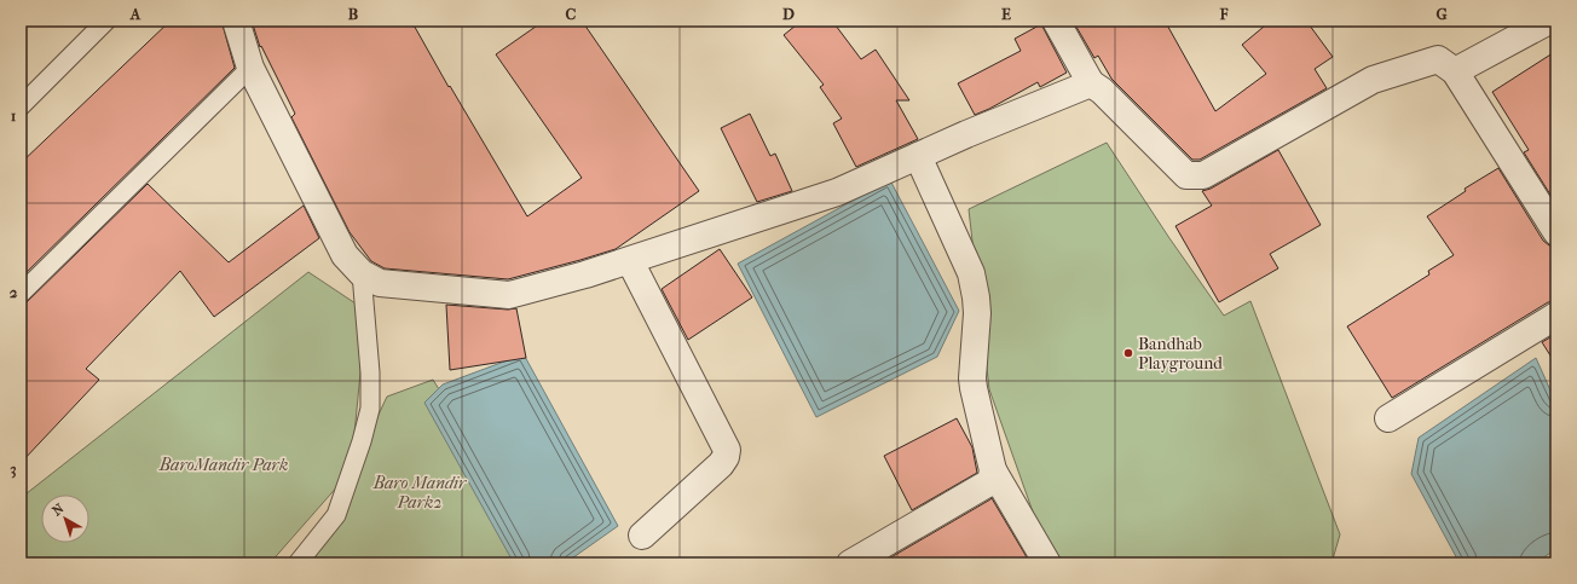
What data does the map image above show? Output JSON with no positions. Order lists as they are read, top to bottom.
{
  "parks": ["BaroMandir Park", "Baro Mandir Park2"],
  "places": ["Bandhab Playground"],
  "north": "top left",
  "grid": {
    "columns": [
      "A",
      "B",
      "C",
      "D",
      "E",
      "F",
      "G"
    ],
    "rows": ["1", "2", "3"]
  }
}
